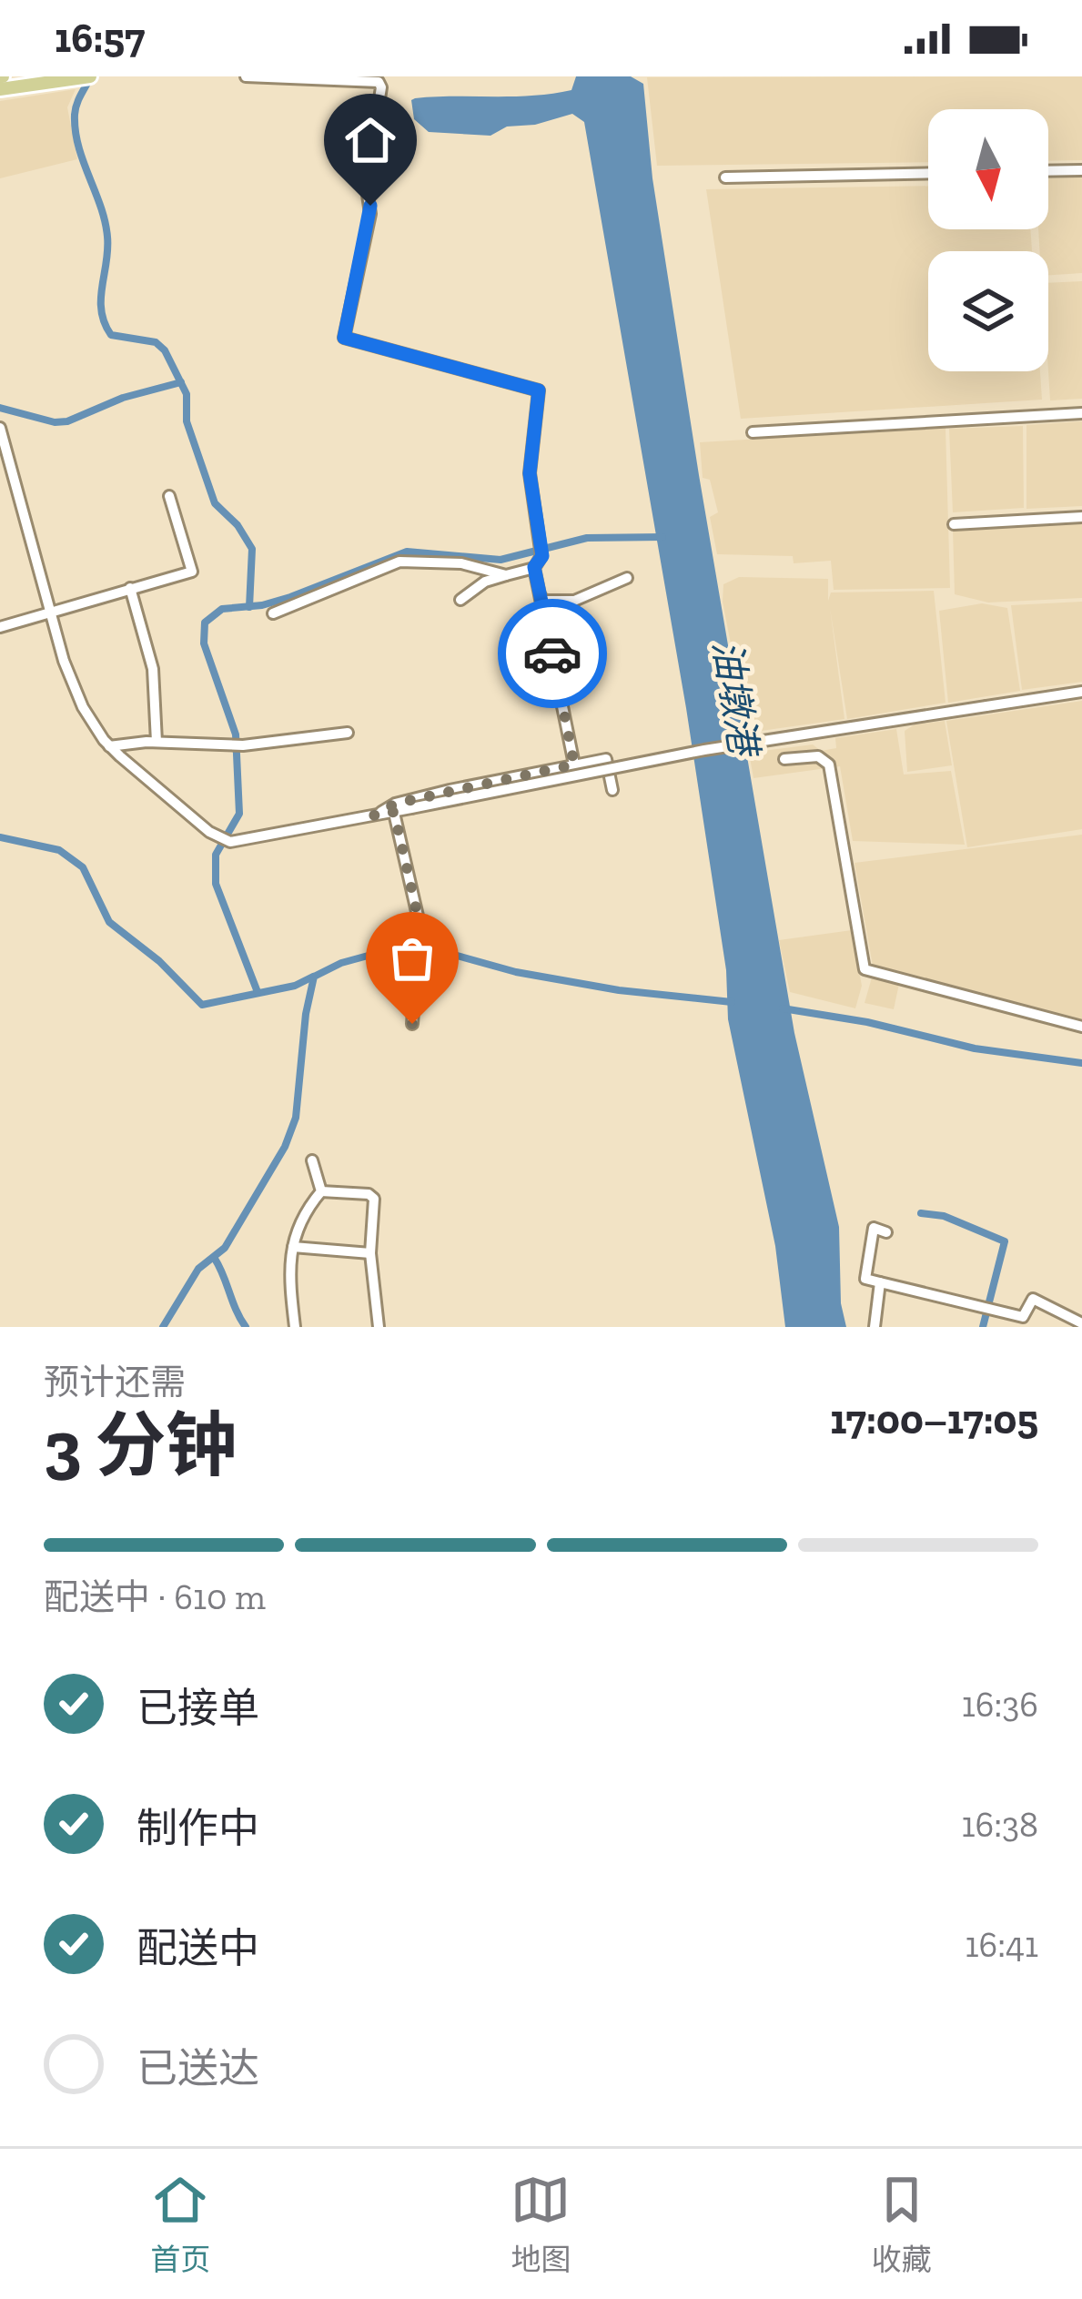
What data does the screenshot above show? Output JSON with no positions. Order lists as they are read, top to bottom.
{
  "water": ["油墩港"],
  "north": "bottom",
  "page": {
    "status": "16:57",
    "heading": ["3 分钟", "预计还需", "17:00–17:05"],
    "bar": "配送中 · 610 m",
    "list": [
      ["已接单", "16:36"],
      ["制作中", "16:38"],
      ["配送中", "16:41"],
      "已送达"
    ],
    "tabs": ["首页", "地图", "收藏"]
  }
}
